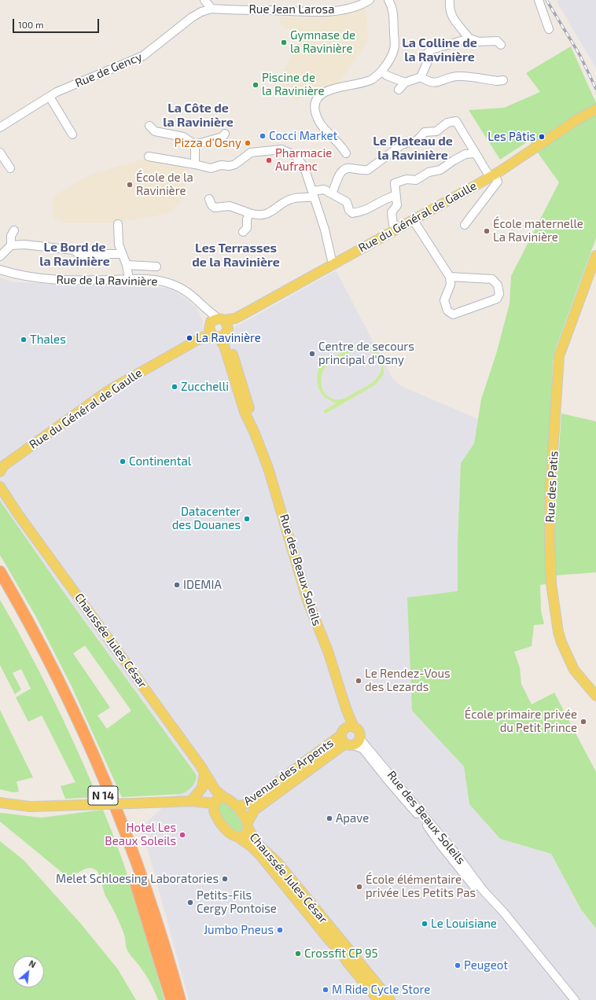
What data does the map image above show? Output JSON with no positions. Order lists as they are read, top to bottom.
{
  "streets": {
    "highway": ["N 14"],
    "main road": [
      "Rue du Général de Gaulle",
      "Rue des Patis",
      "Rue des Beaux Soleils",
      "Chaussée Jules César",
      "Avenue des Arpents"
    ],
    "street": ["Rue Jean Larosa", "Rue de Gency", "Rue de la Ravinière"]
  },
  "crossings": [
    ["Rue Jean Larosa", "Rue de Gency"],
    ["Rue du Général de Gaulle", "Rue de la Ravinière"],
    ["Rue du Général de Gaulle", "Rue des Beaux Soleils"],
    ["Rue de la Ravinière", "Rue des Beaux Soleils"],
    ["Rue des Beaux Soleils", "Avenue des Arpents"],
    ["Chaussée Jules César", "Avenue des Arpents"]
  ],
  "districts": [
    "La Colline de la Ravinière",
    "La Côte de la Ravinière",
    "Le Plateau de la Ravinière",
    "Le Bord de la Ravinière",
    "Les Terrasses de la Ravinière"
  ],
  "places": [
    "Gymnase de la Ravinière",
    "Piscine de la Ravinière",
    "Cocci Market",
    "Les Pâtis",
    "Pizza d'Osny",
    "Pharmacie Aufranc",
    "École de la Ravinière",
    "École maternelle La Ravinière",
    "La Ravinière",
    "Thales",
    "Centre de secours principal d'Osny",
    "Zucchelli",
    "Continental",
    "Datacenter des Douanes",
    "IDEMIA",
    "Le Rendez-Vous des Lezards",
    "École primaire privée du Petit Prince",
    "Apave",
    "Hotel Les Beaux Soleils",
    "Melet Schloesing Laboratories",
    "École élémentaire privée Les Petits Pas",
    "Petits-Fils Cergy Pontoise",
    "Le Louisiane",
    "Jumbo Pneus",
    "Crossfit CP 95",
    "Peugeot",
    "M Ride Cycle Store"
  ],
  "scale_bar": "100 m",
  "north": "top right"
}
